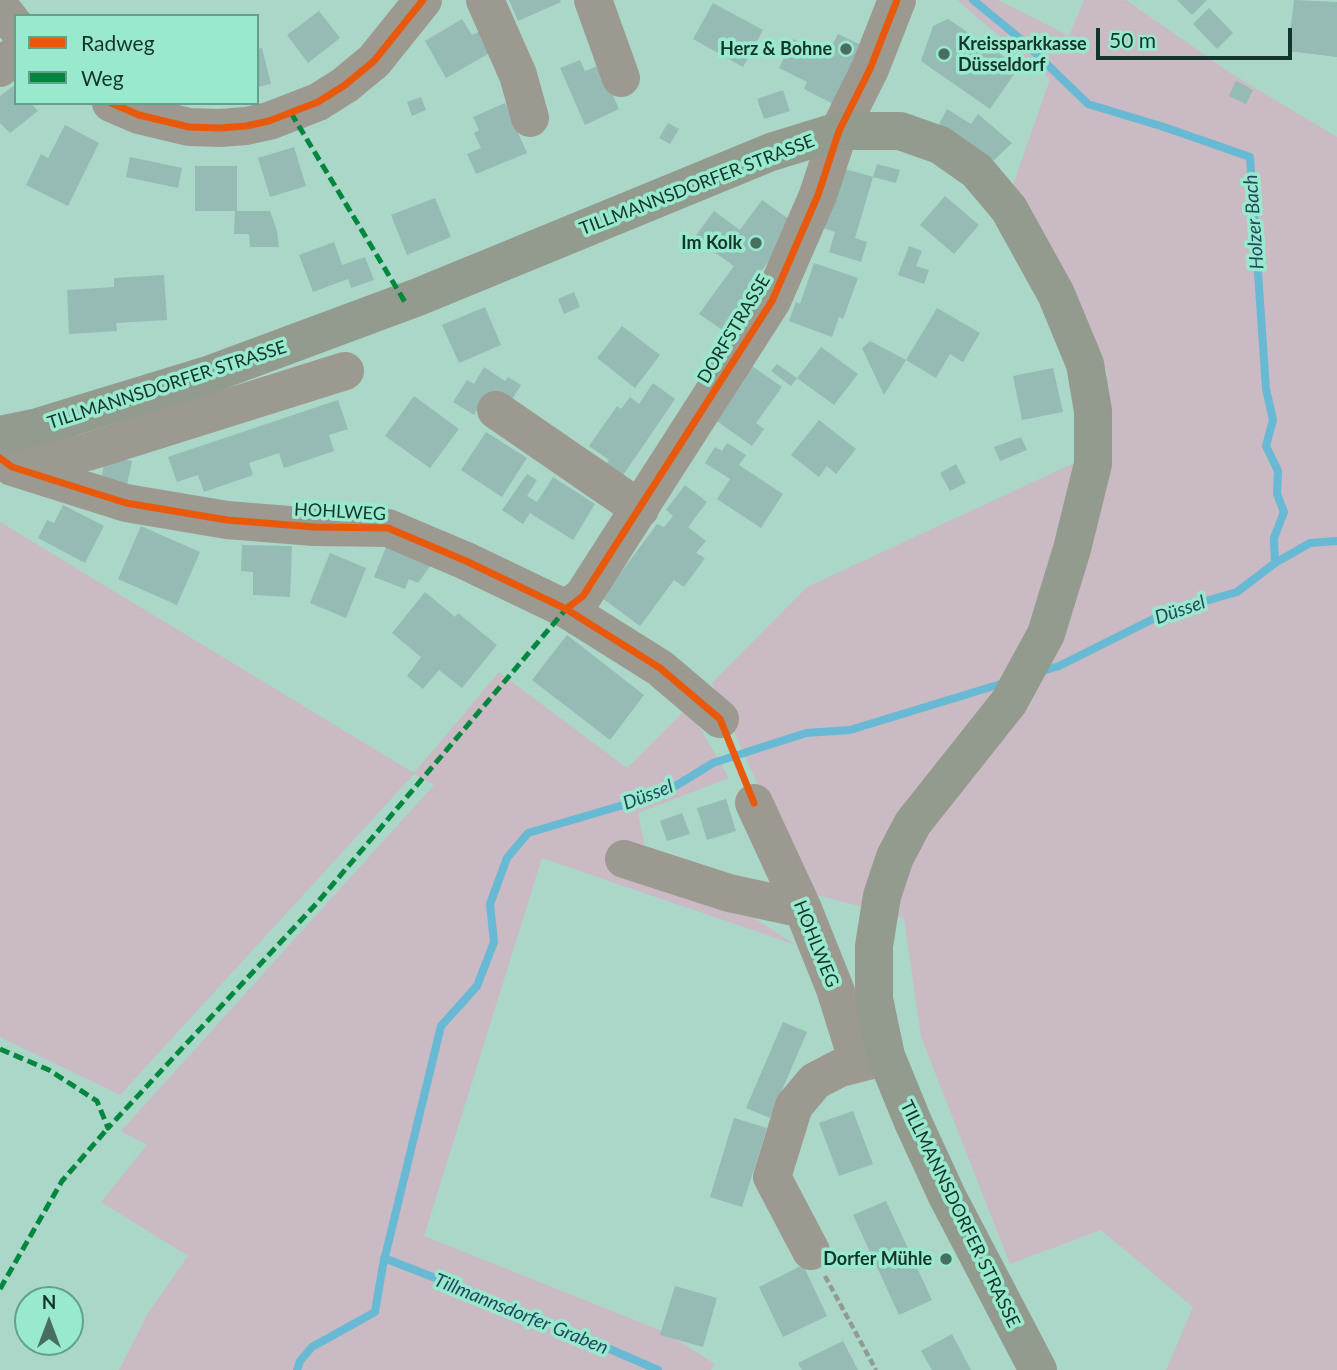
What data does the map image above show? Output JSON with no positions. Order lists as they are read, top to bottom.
{
  "streets": {
    "main road": ["TILLMANNSDORFER STRASSE"],
    "street": ["DORFSTRASSE", "HOHLWEG"]
  },
  "crossings": [
    ["TILLMANNSDORFER STRASSE", "DORFSTRASSE"],
    ["TILLMANNSDORFER STRASSE", "HOHLWEG"],
    ["DORFSTRASSE", "HOHLWEG"]
  ],
  "water": ["Holzer Bach", "Düssel", "Tillmannsdorfer Graben"],
  "places": [
    "Herz & Bohne",
    "Kreissparkkasse Düsseldorf",
    "Im Kolk",
    "Dorfer Mühle"
  ],
  "legend": ["Radweg", "Weg"],
  "scale_bar": "50 m",
  "north": "top"
}
